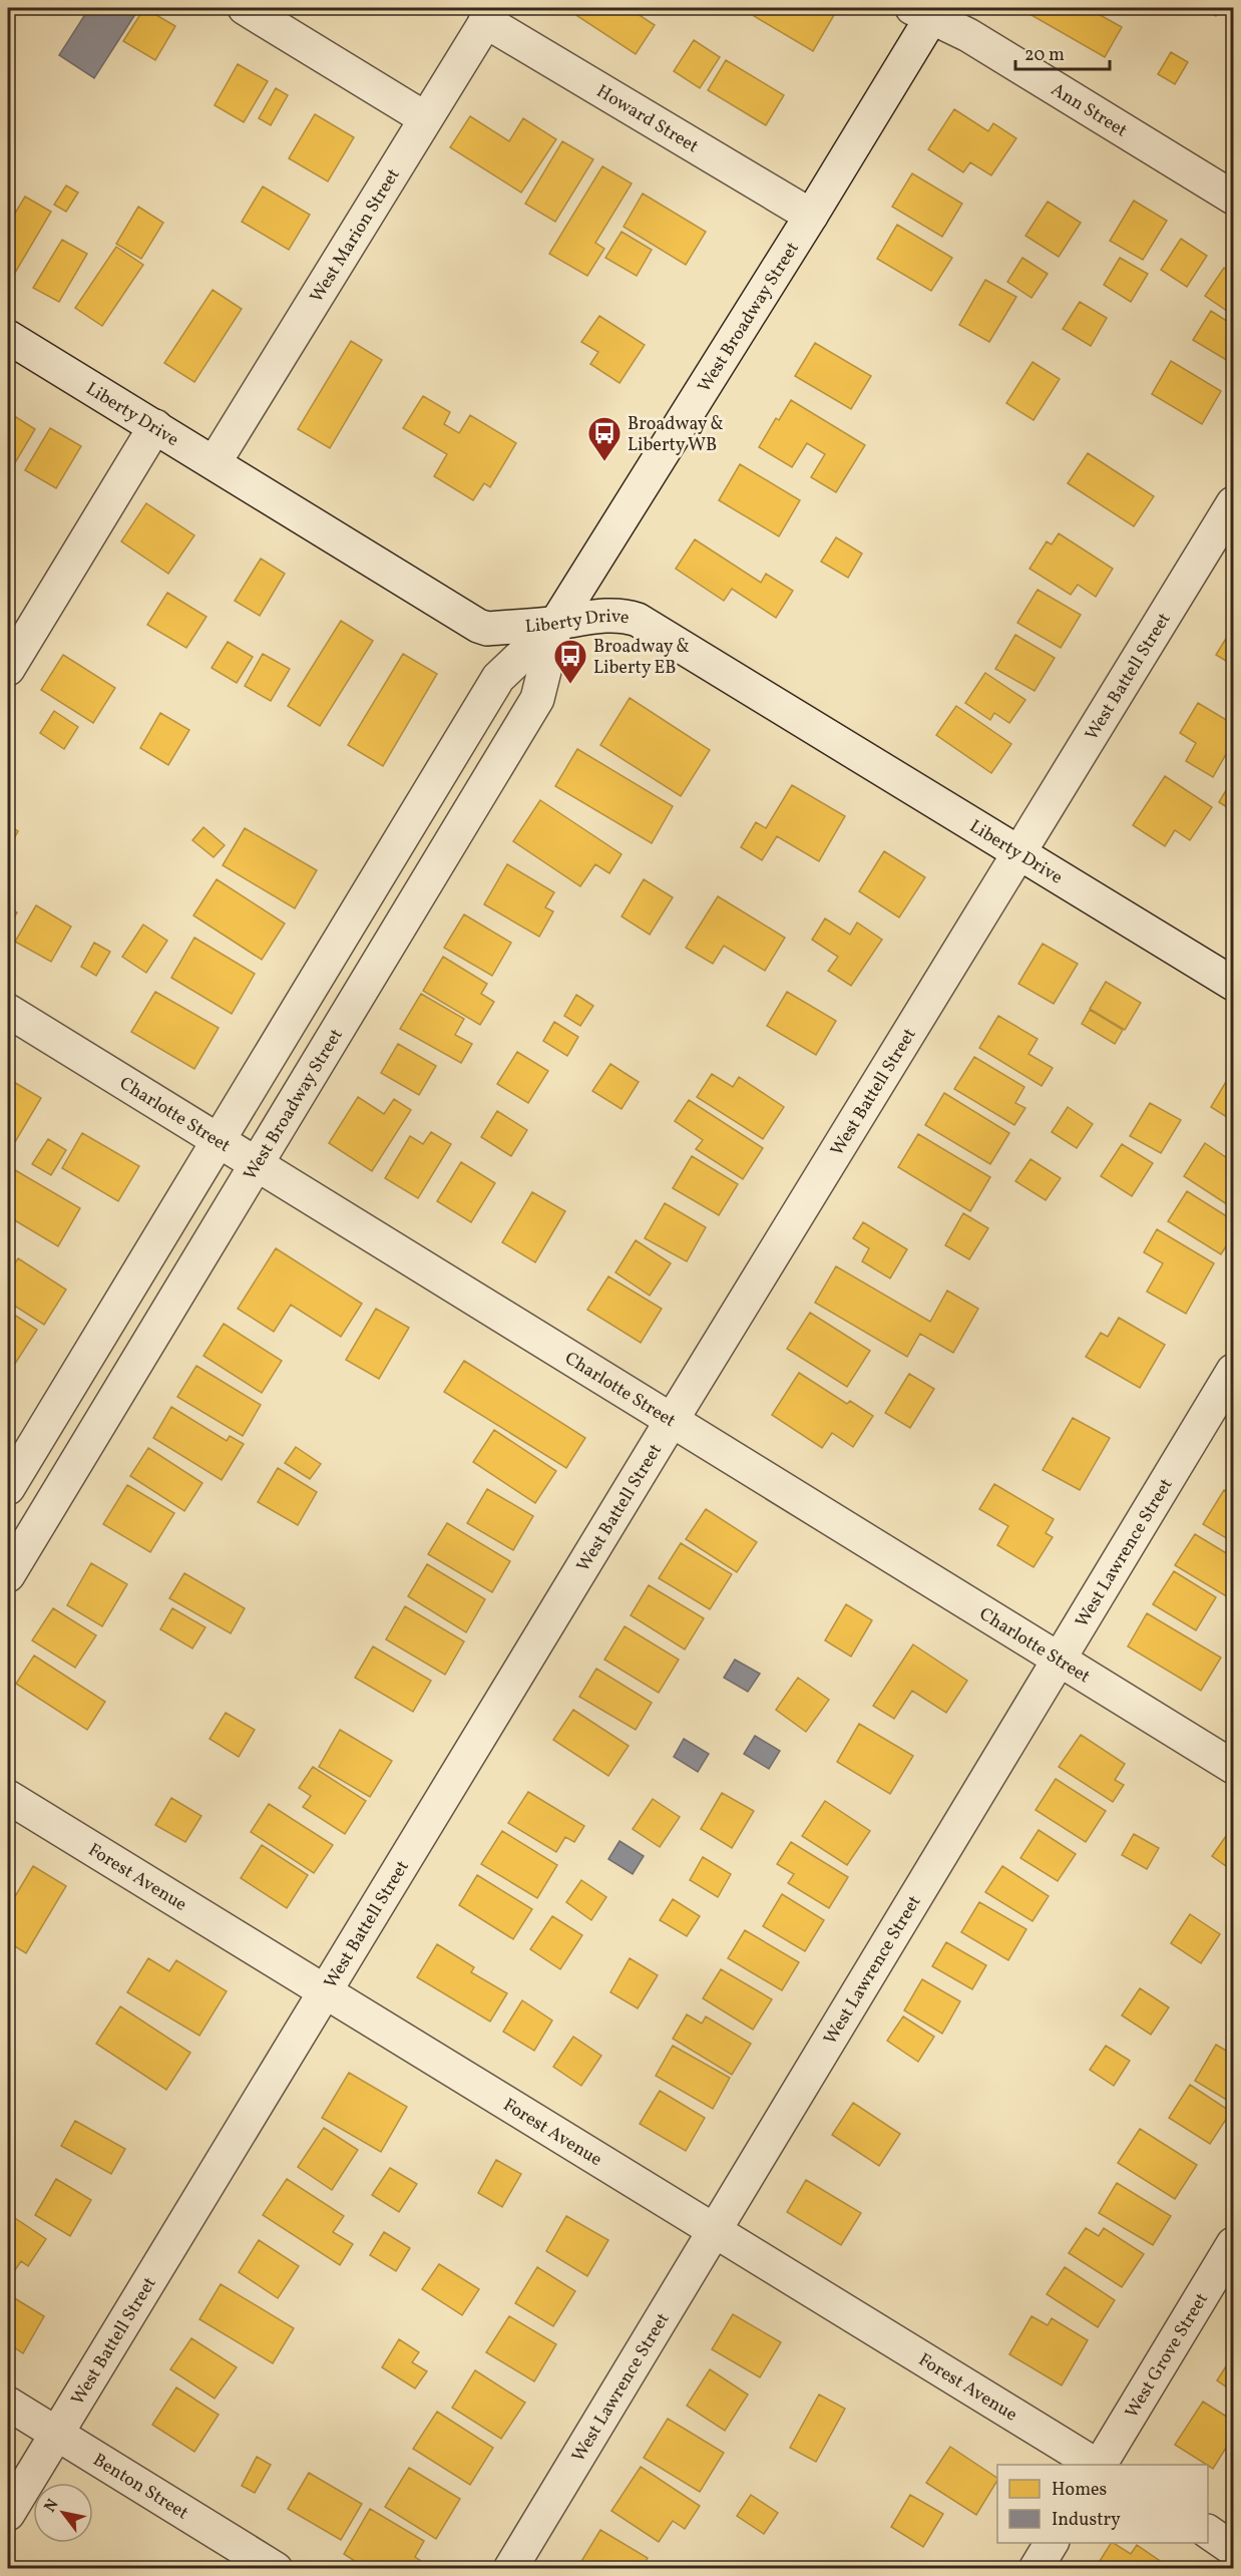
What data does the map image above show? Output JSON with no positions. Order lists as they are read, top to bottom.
{
  "streets": {
    "street": [
      "Ann Street",
      "Howard Street",
      "West Marion Street",
      "West Broadway Street",
      "Liberty Drive",
      "West Battell Street",
      "Charlotte Street",
      "West Lawrence Street",
      "Forest Avenue",
      "West Grove Street",
      "Benton Street"
    ]
  },
  "crossings": [
    ["Ann Street", "West Broadway Street"],
    ["Howard Street", "West Marion Street"],
    ["Howard Street", "West Broadway Street"],
    ["West Marion Street", "Liberty Drive"],
    ["West Broadway Street", "Liberty Drive"],
    ["West Broadway Street", "Charlotte Street"],
    ["Liberty Drive", "West Battell Street"],
    ["West Battell Street", "Charlotte Street"],
    ["West Battell Street", "Forest Avenue"],
    ["West Battell Street", "Benton Street"],
    ["Charlotte Street", "West Lawrence Street"],
    ["West Lawrence Street", "Forest Avenue"]
  ],
  "places": {
    "bus stop": ["Broadway & Liberty WB", "Broadway & Liberty EB"]
  },
  "legend": ["Homes", "Industry"],
  "scale_bar": "20 m",
  "north": "top left"
}
